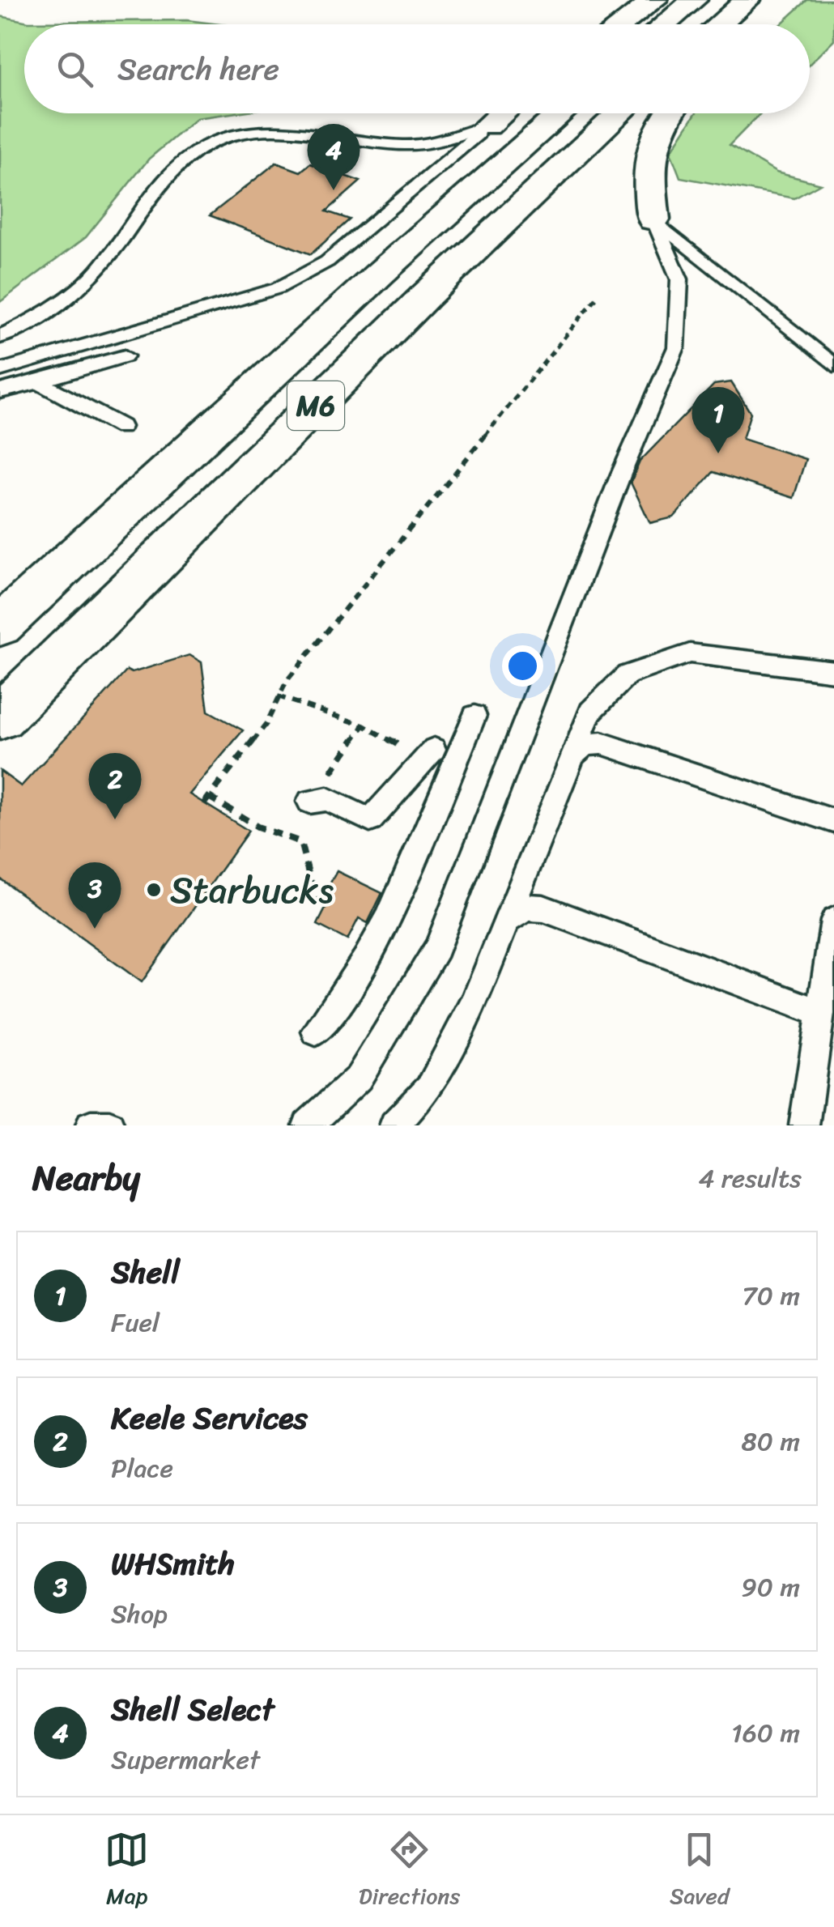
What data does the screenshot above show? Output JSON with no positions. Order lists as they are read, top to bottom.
{
  "streets": {
    "highway": ["M6"]
  },
  "places": ["Starbucks"],
  "page": {
    "search": "Search here",
    "pins": [
      "4",
      "1",
      "2",
      "3"
    ],
    "heading": ["Nearby", "4 results"],
    "list": [
      {
        "mark": "1",
        "name": "Shell",
        "note": "Fuel",
        "value": "70 m"
      },
      {
        "mark": "2",
        "name": "Keele Services",
        "note": "Place",
        "value": "80 m"
      },
      {
        "mark": "3",
        "name": "WHSmith",
        "note": "Shop",
        "value": "90 m"
      },
      {
        "mark": "4",
        "name": "Shell Select",
        "note": "Supermarket",
        "value": "160 m"
      }
    ],
    "nav": ["Map", "Directions", "Saved"]
  }
}
